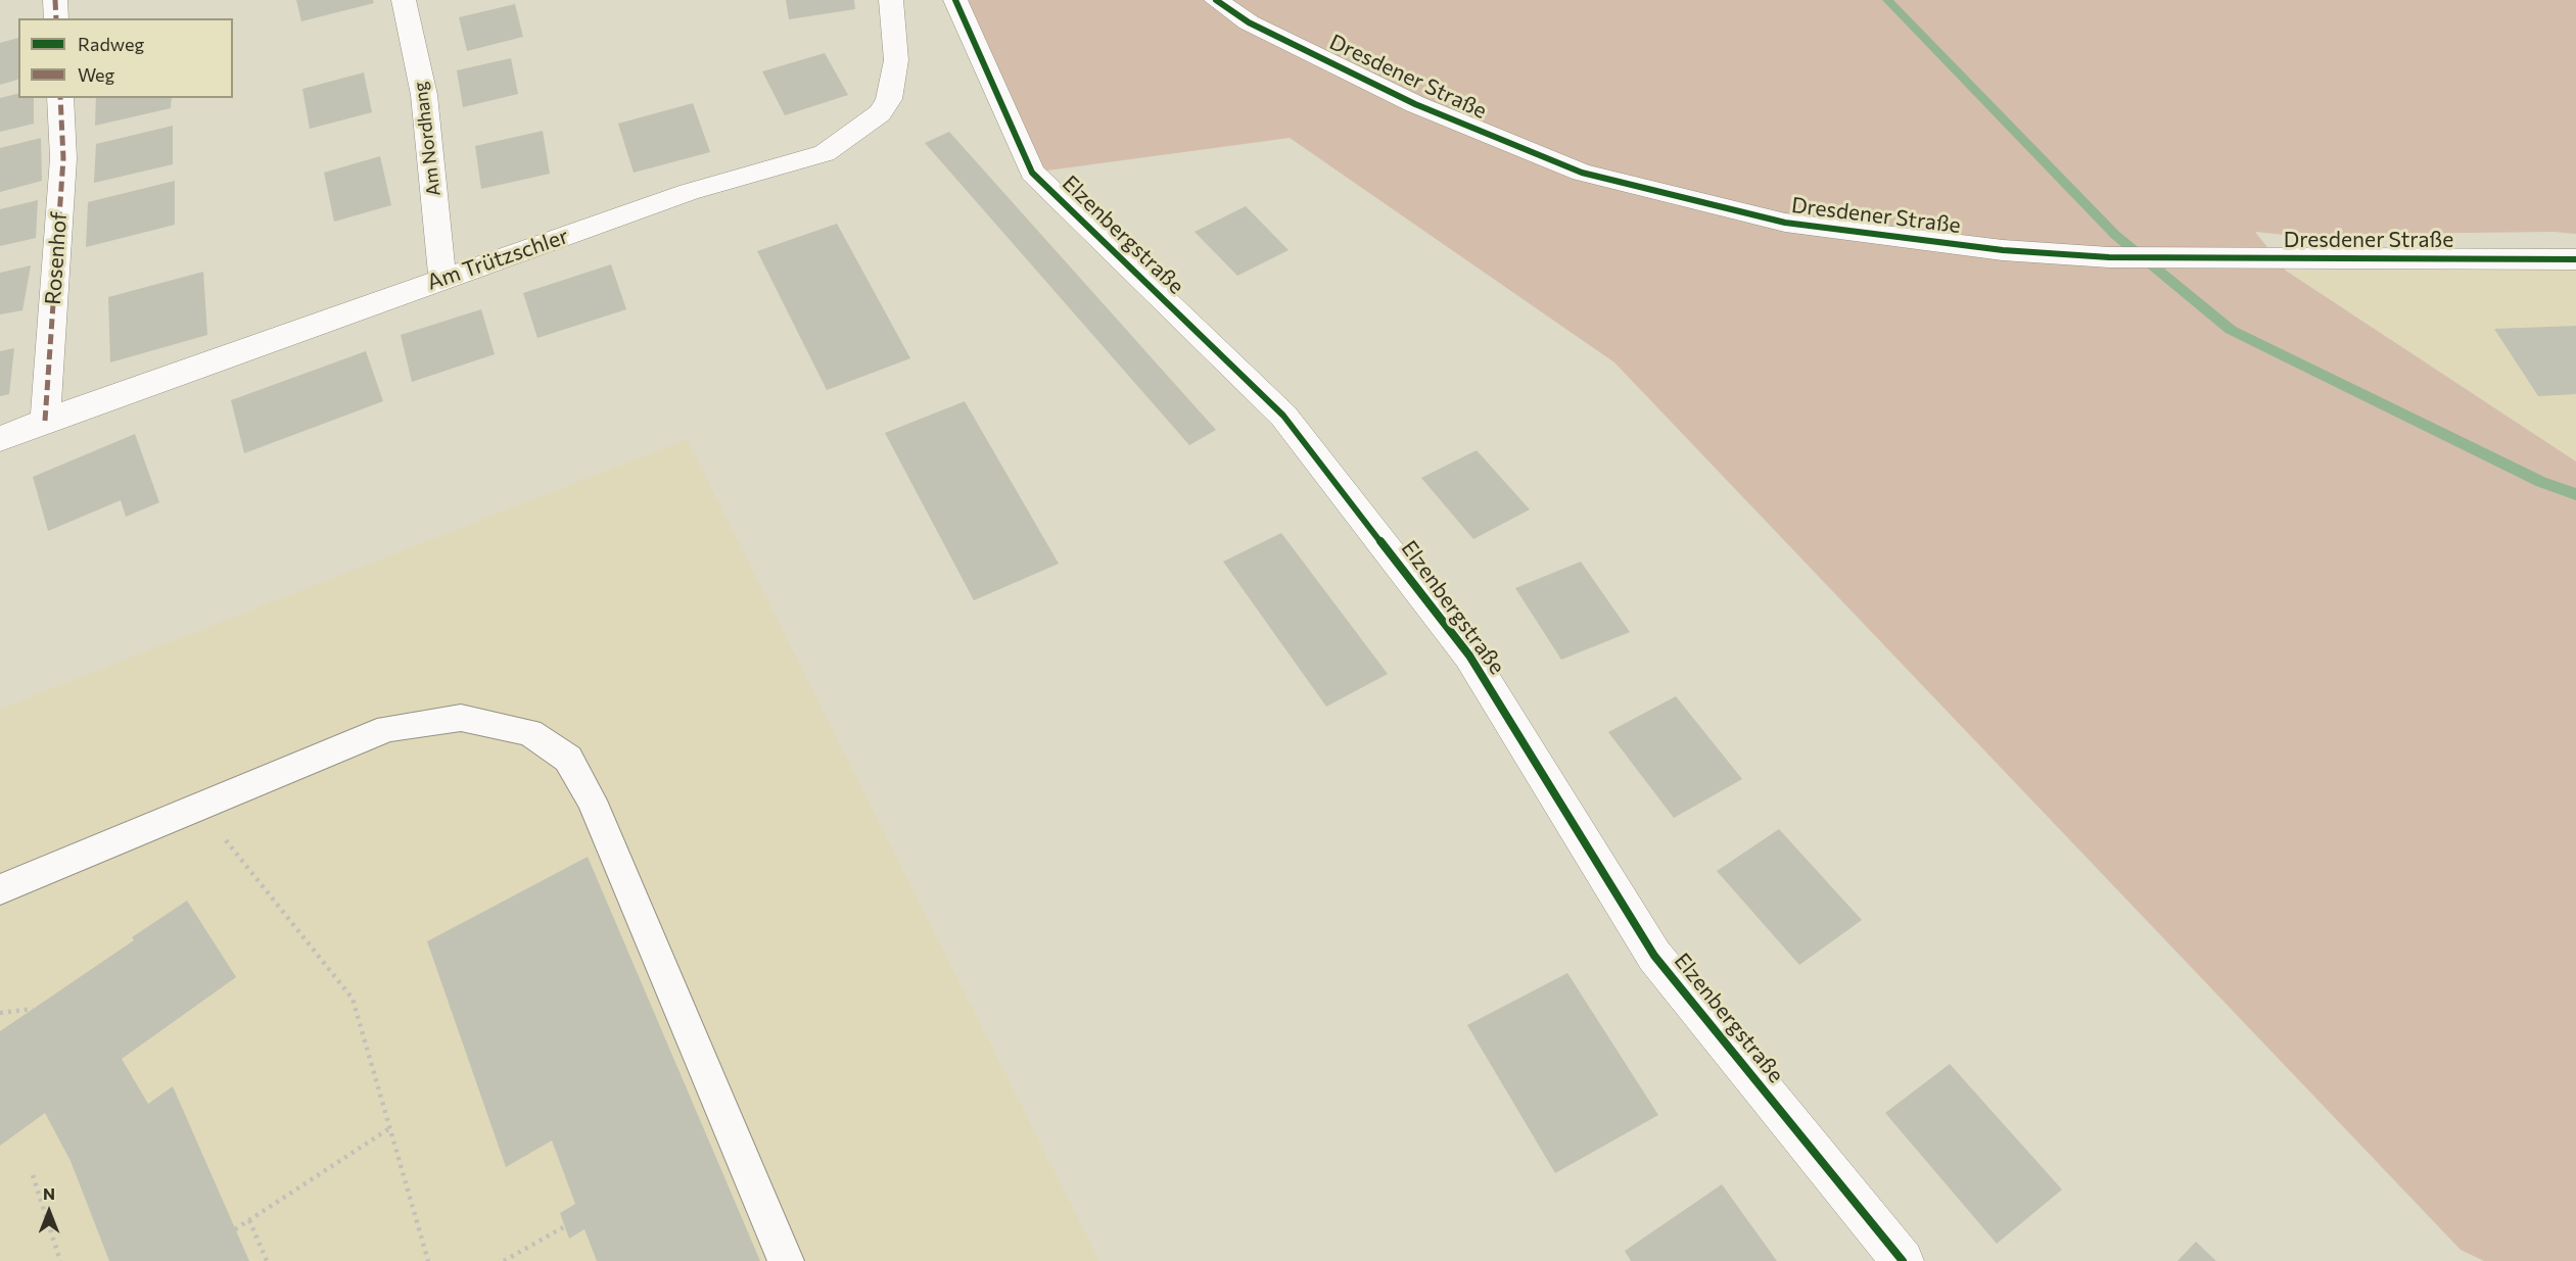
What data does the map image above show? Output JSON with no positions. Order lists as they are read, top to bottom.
{
  "streets": {
    "street": [
      "Dresdener Straße",
      "Am Nordhang",
      "Elzenbergstraße",
      "Rosenhof",
      "Am Trützschler"
    ]
  },
  "crossings": [
    ["Am Nordhang", "Am Trützschler"],
    ["Rosenhof", "Am Trützschler"]
  ],
  "legend": ["Radweg", "Weg"],
  "north": "top"
}
